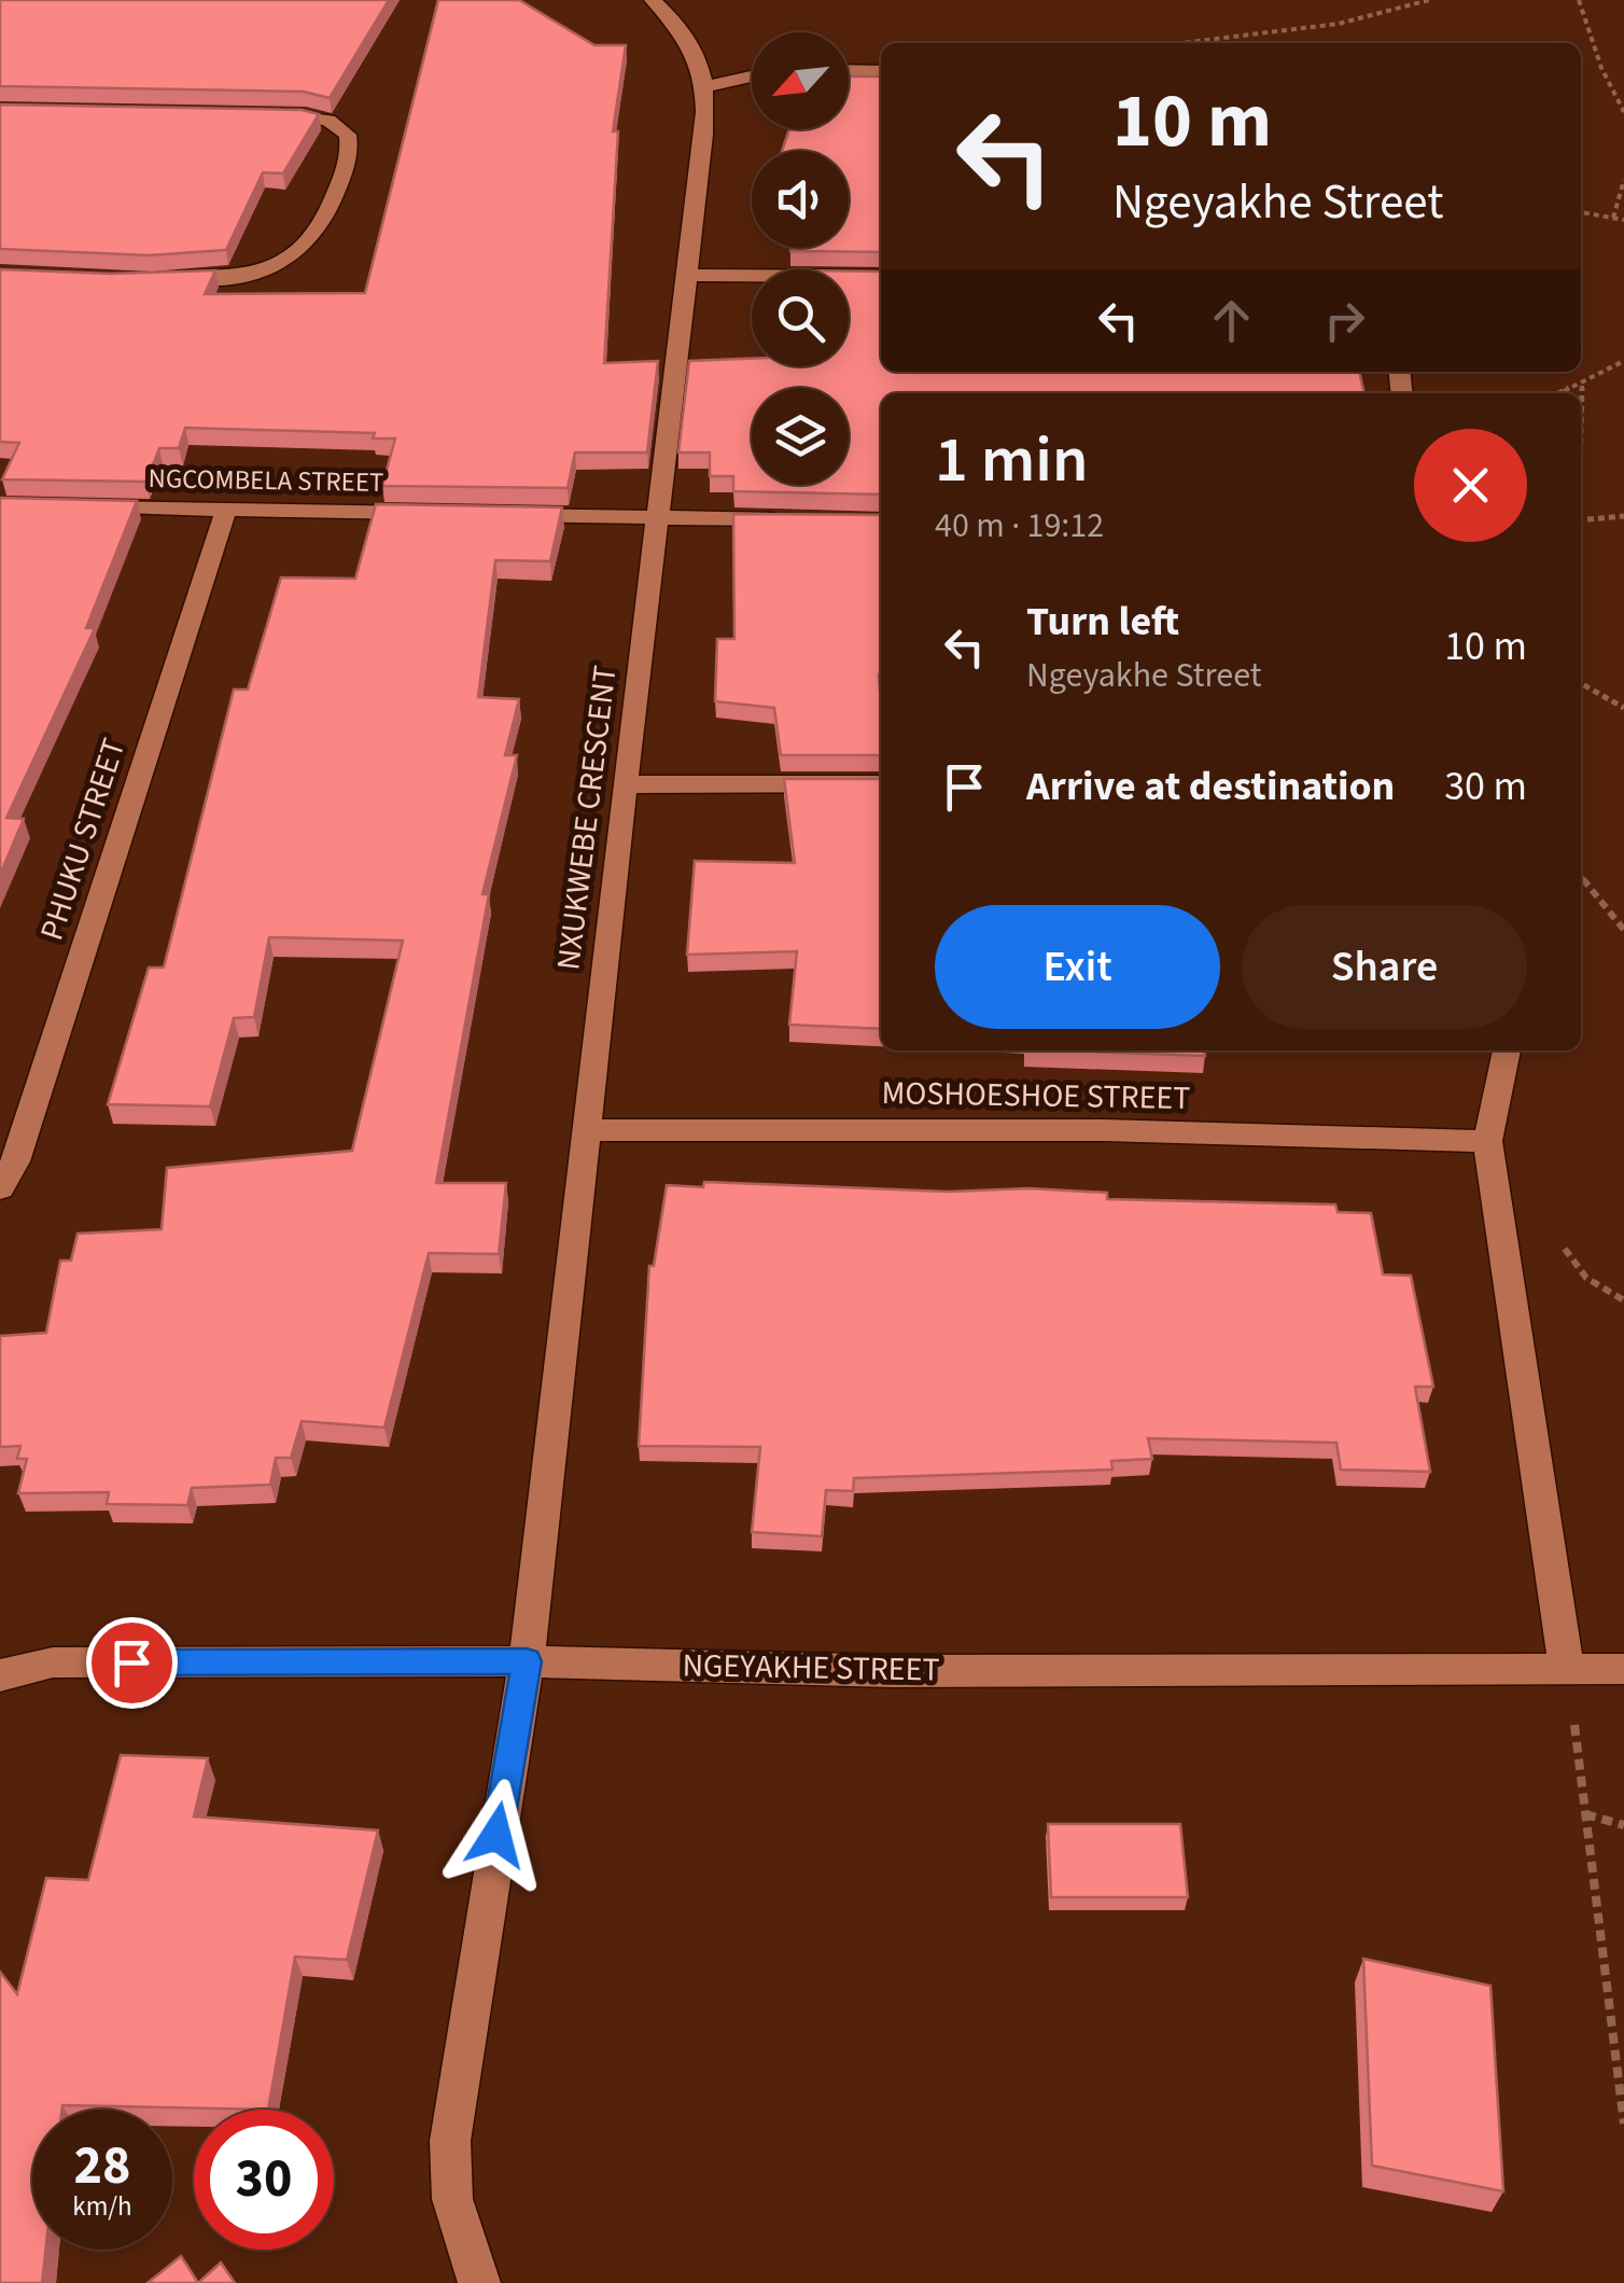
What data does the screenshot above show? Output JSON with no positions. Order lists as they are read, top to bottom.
{
  "streets": {
    "street": [
      "NGCOMBELA STREET",
      "NXUKWEBE CRESCENT",
      "PHUKU STREET",
      "MOSHOESHOE STREET",
      "NGEYAKHE STREET"
    ]
  },
  "crossings": [
    ["NGCOMBELA STREET", "PHUKU STREET"],
    ["NXUKWEBE CRESCENT", "MOSHOESHOE STREET"],
    ["NXUKWEBE CRESCENT", "NGEYAKHE STREET"]
  ],
  "north": "bottom left",
  "page": {
    "turn": ["10 m", "Ngeyakhe Street"],
    "heading": ["1 min", "40 m · 19:12"],
    "list": [
      {
        "name": "Turn left",
        "note": "Ngeyakhe Street",
        "value": "10 m"
      },
      {
        "name": "Arrive at destination",
        "value": "30 m"
      }
    ],
    "buttons": ["Exit", "Share"],
    "speed": "28 km/h",
    "limit": "30"
  }
}
